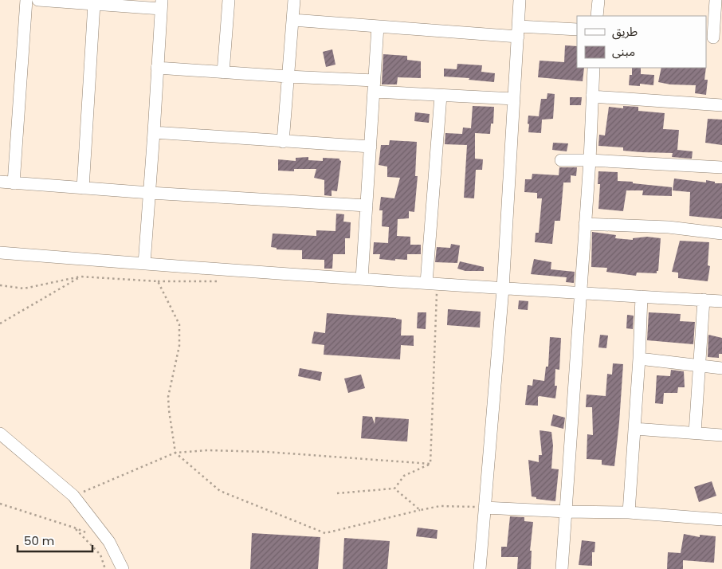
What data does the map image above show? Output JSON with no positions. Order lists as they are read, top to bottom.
{
  "legend": ["طريق", "مبنى"],
  "scale_bar": "50 m"
}
